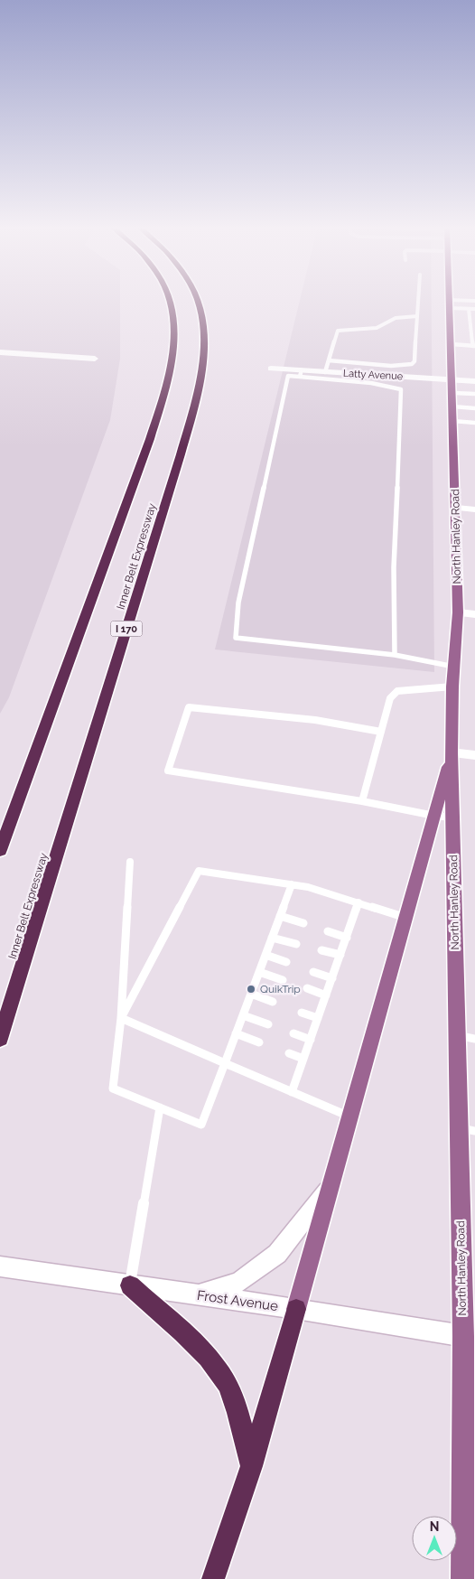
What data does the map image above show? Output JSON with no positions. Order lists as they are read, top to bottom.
{
  "streets": {
    "highway": ["Inner Belt Expressway", "I 170"],
    "main road": ["North Hanley Road"],
    "street": ["Latty Avenue", "Frost Avenue"]
  },
  "crossings": [
    ["Latty Avenue", "North Hanley Road"],
    ["North Hanley Road", "Frost Avenue"]
  ],
  "places": ["QuikTrip"],
  "north": "top"
}
